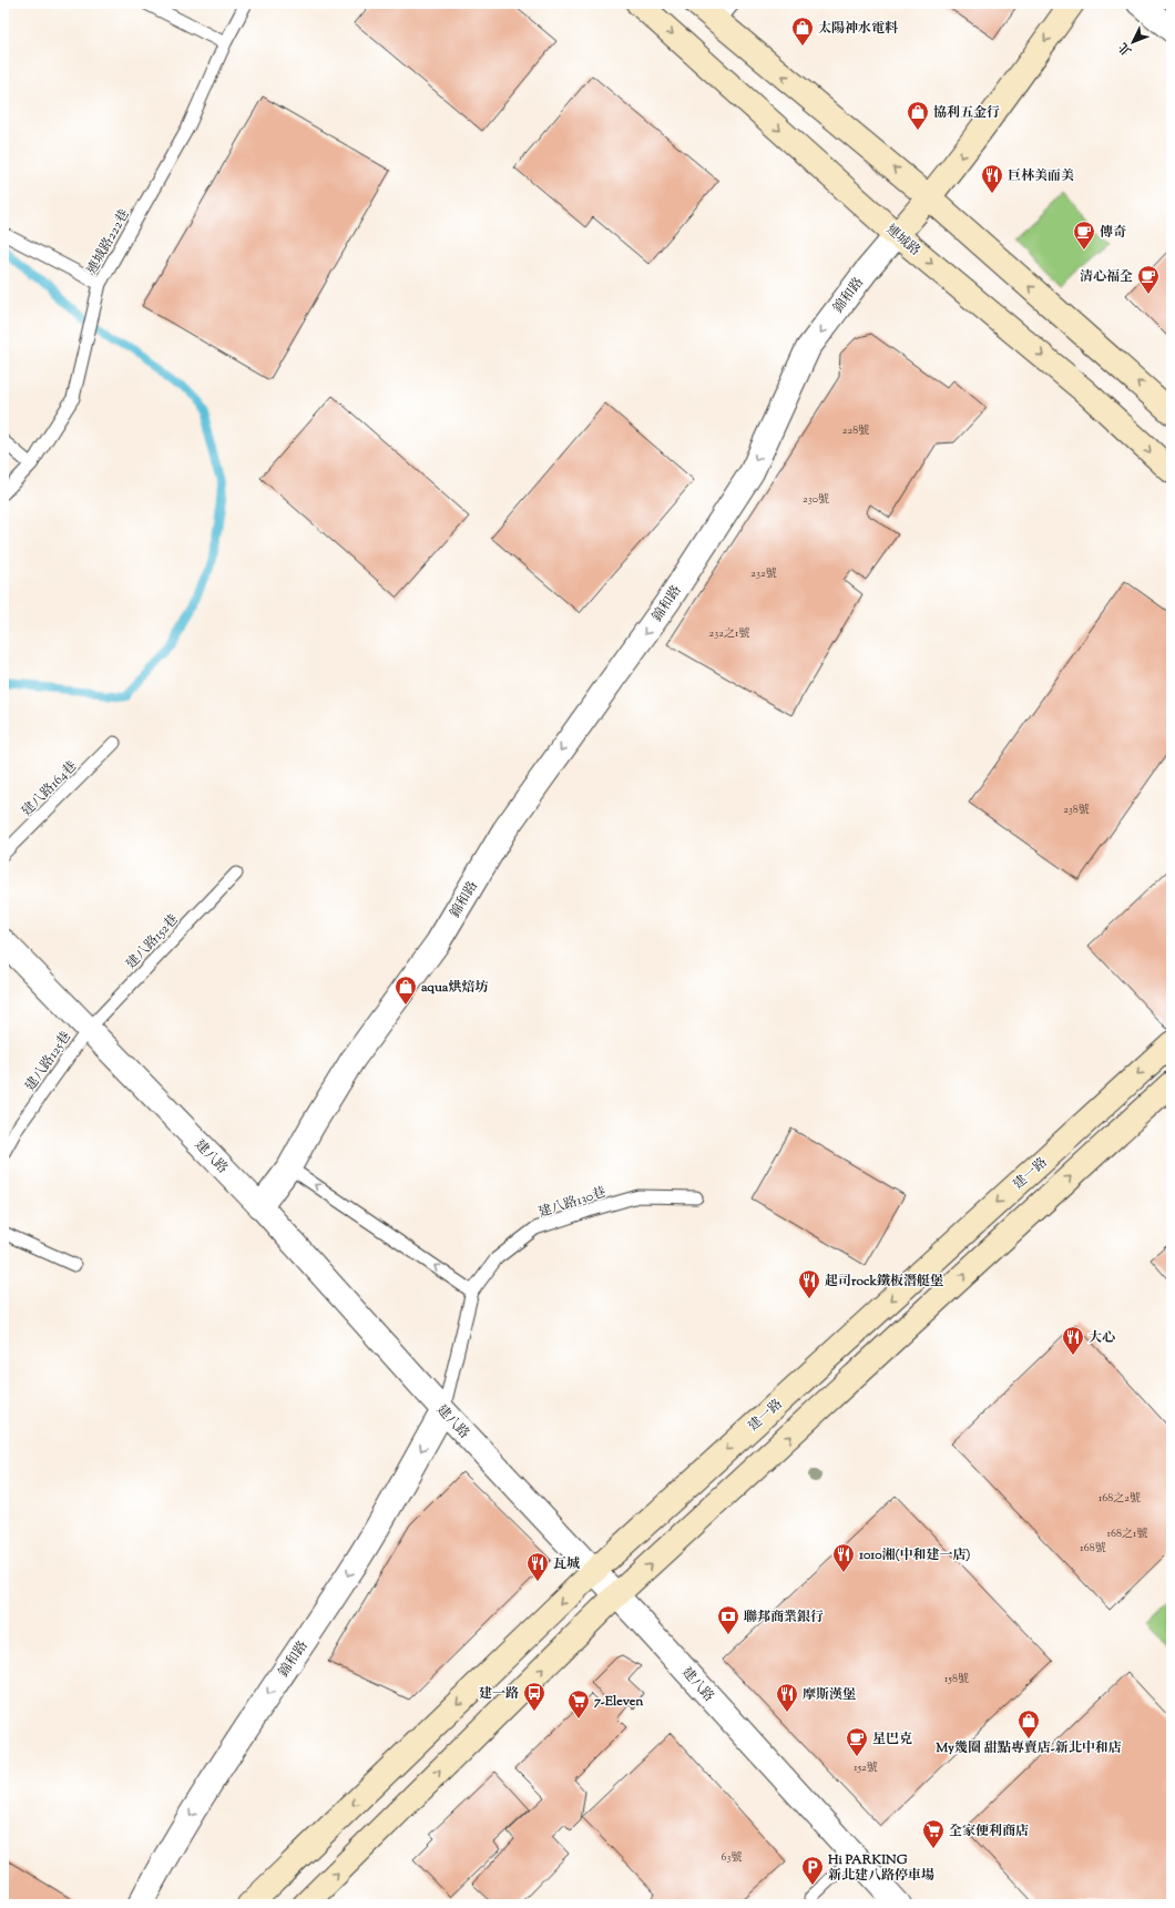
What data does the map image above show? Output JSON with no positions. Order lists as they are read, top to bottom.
{
  "streets": {
    "street": [
      "連城路",
      "錦和路",
      "建八路",
      "建一路"
    ],
    "lane": [
      "連城路222巷",
      "建八路164巷",
      "建八路152巷",
      "建八路125巷",
      "建八路130巷"
    ]
  },
  "crossings": [
    ["連城路", "錦和路"],
    ["錦和路", "建八路"],
    ["錦和路", "建八路130巷"],
    ["建八路152巷", "建八路125巷"],
    ["建八路152巷", "建八路"],
    ["建八路125巷", "建八路"],
    ["建八路", "建一路"],
    ["建八路", "建八路130巷"]
  ],
  "one_way": ["錦和路"],
  "places": {
    "shop": [
      "太陽神水電料",
      "協利五金行",
      "aqua烘焙坊",
      "My幾圈 甜點專賣店-新北中和店"
    ],
    "restaurant": [
      "巨林美而美",
      "起司rock鐵板潛艇堡",
      "大心",
      "1010湘(中和建一店)",
      "瓦城",
      "摩斯漢堡"
    ],
    "cafe": ["傳奇", "清心福全", "星巴克"],
    "bank": ["聯邦商業銀行"],
    "bus stop": ["建一路"],
    "supermarket": ["7-Eleven", "全家便利商店"],
    "parking": ["Hi PARKING 新北建八路停車場"]
  },
  "house_numbers": [
    "228號",
    "230號",
    "232號",
    "232之1號",
    "238號",
    "168之2號",
    "168之1號",
    "168號",
    "158號",
    "152號",
    "63號"
  ],
  "north": "bottom left"
}
